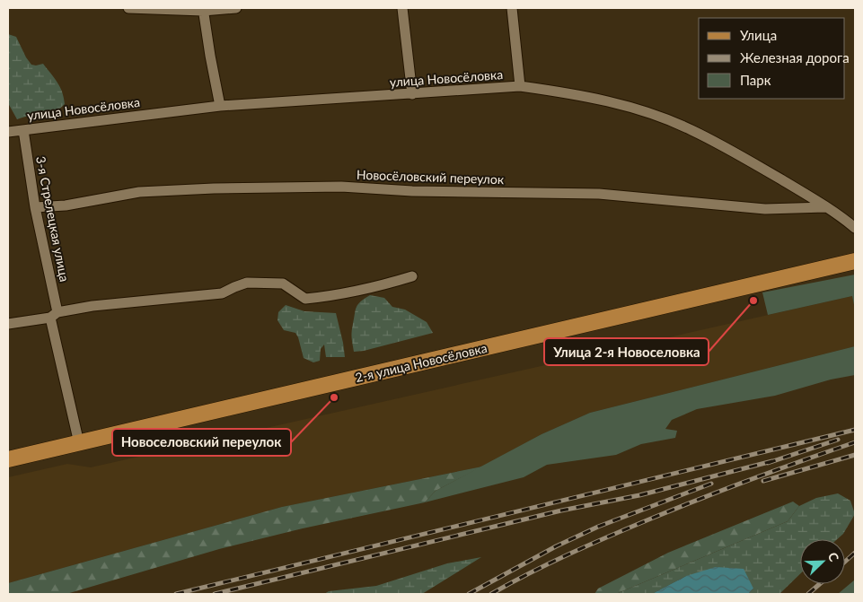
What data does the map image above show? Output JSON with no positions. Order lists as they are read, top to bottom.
{
  "streets": {
    "main road": ["2-я улица Новосёловка"],
    "street": ["улица Новосёловка", "Новосёловский переулок", "3-я Стрелецкая улица"]
  },
  "crossings": [
    ["улица Новосёловка", "Новосёловский переулок"],
    ["улица Новосёловка", "3-я Стрелецкая улица"],
    ["Новосёловский переулок", "3-я Стрелецкая улица"],
    ["3-я Стрелецкая улица", "2-я улица Новосёловка"]
  ],
  "places": ["Улица 2-я Новоселовка", "Новоселовский переулок"],
  "legend": ["Улица", "Железная дорога", "Парк"],
  "north": "top right"
}
